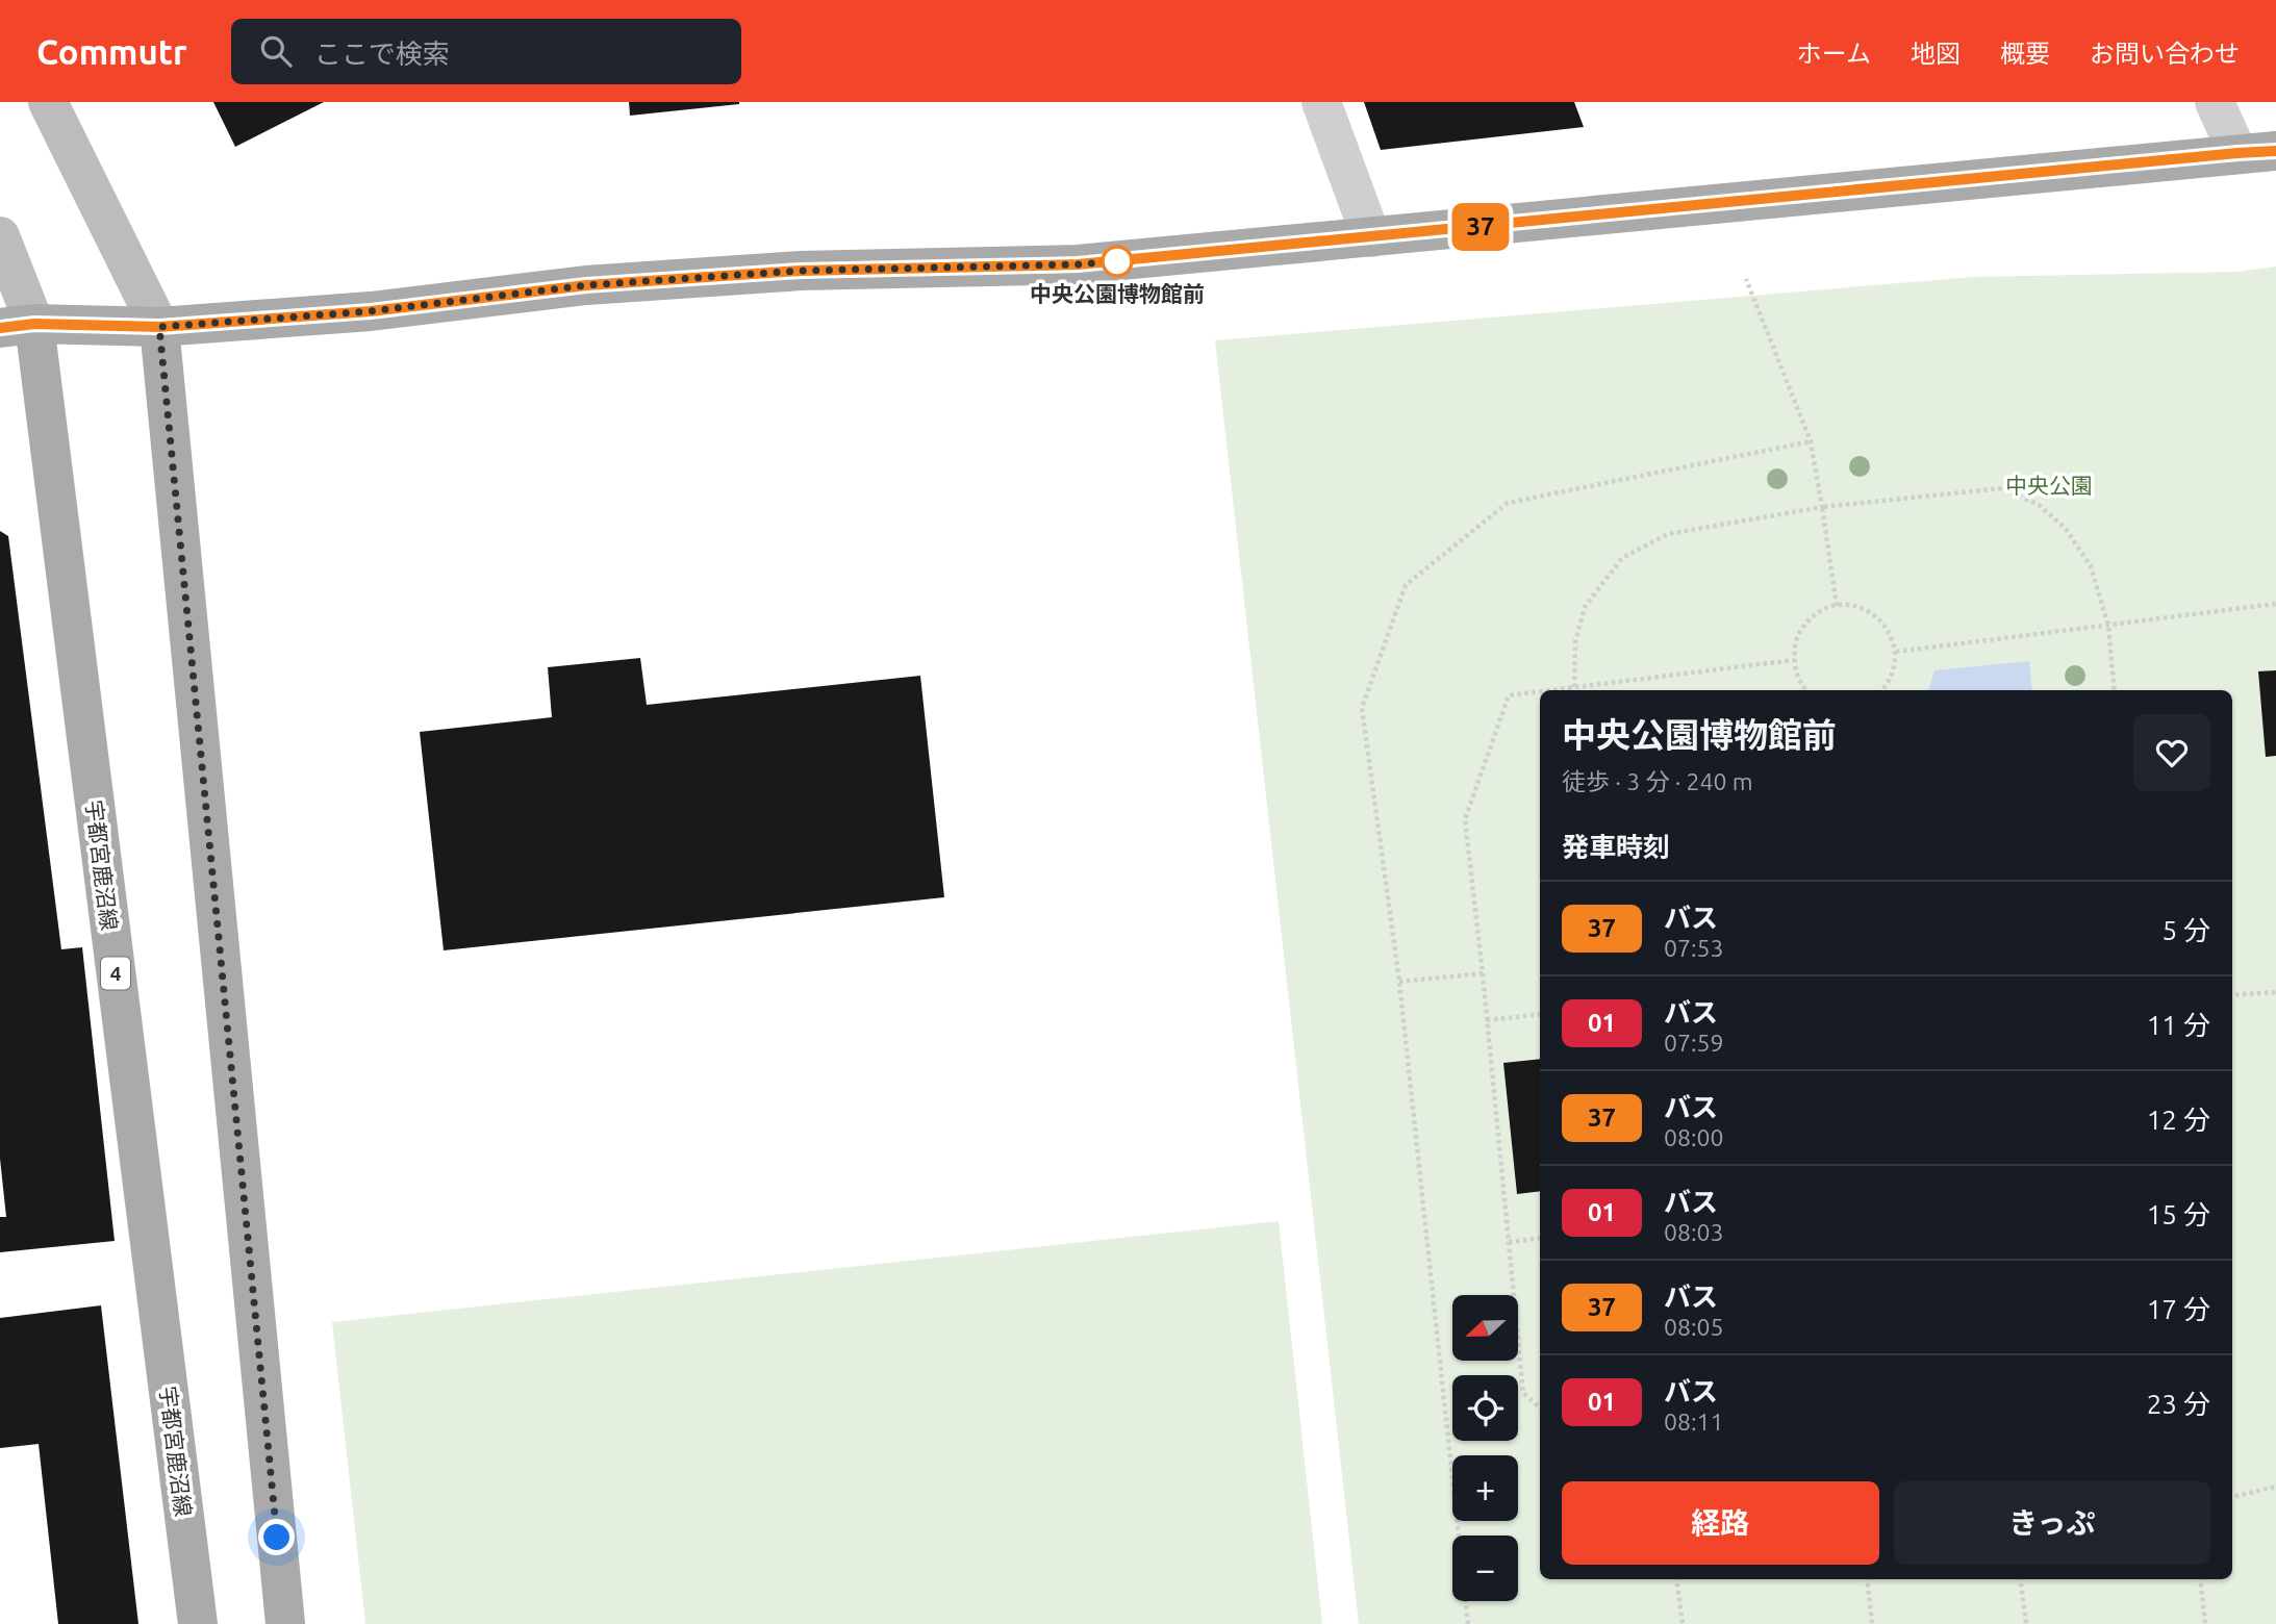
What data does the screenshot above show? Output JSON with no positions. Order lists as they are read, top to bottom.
{
  "streets": {
    "main road": ["宇都宮鹿沼線", "4"]
  },
  "parks": ["中央公園"],
  "places": ["中央公園博物館前"],
  "lines": ["bus line 37"],
  "north": "left",
  "page": {
    "header": "Commutr",
    "search": "ここで検索",
    "nav": [
      "ホーム",
      "地図",
      "概要",
      "お問い合わせ"
    ],
    "on_map": "37",
    "heading": [
      ["中央公園博物館前", "徒歩 · 3 分 · 240 m"],
      "発車時刻"
    ],
    "list": [
      {
        "mark": "37",
        "name": "バス",
        "note": "07:53",
        "value": "5 分"
      },
      {
        "mark": "01",
        "name": "バス",
        "note": "07:59",
        "value": "11 分"
      },
      {
        "mark": "37",
        "name": "バス",
        "note": "08:00",
        "value": "12 分"
      },
      {
        "mark": "01",
        "name": "バス",
        "note": "08:03",
        "value": "15 分"
      },
      {
        "mark": "37",
        "name": "バス",
        "note": "08:05",
        "value": "17 分"
      },
      {
        "mark": "01",
        "name": "バス",
        "note": "08:11",
        "value": "23 分"
      }
    ],
    "map_buttons": ["+", "−"],
    "buttons": ["経路", "きっぷ"]
  }
}
